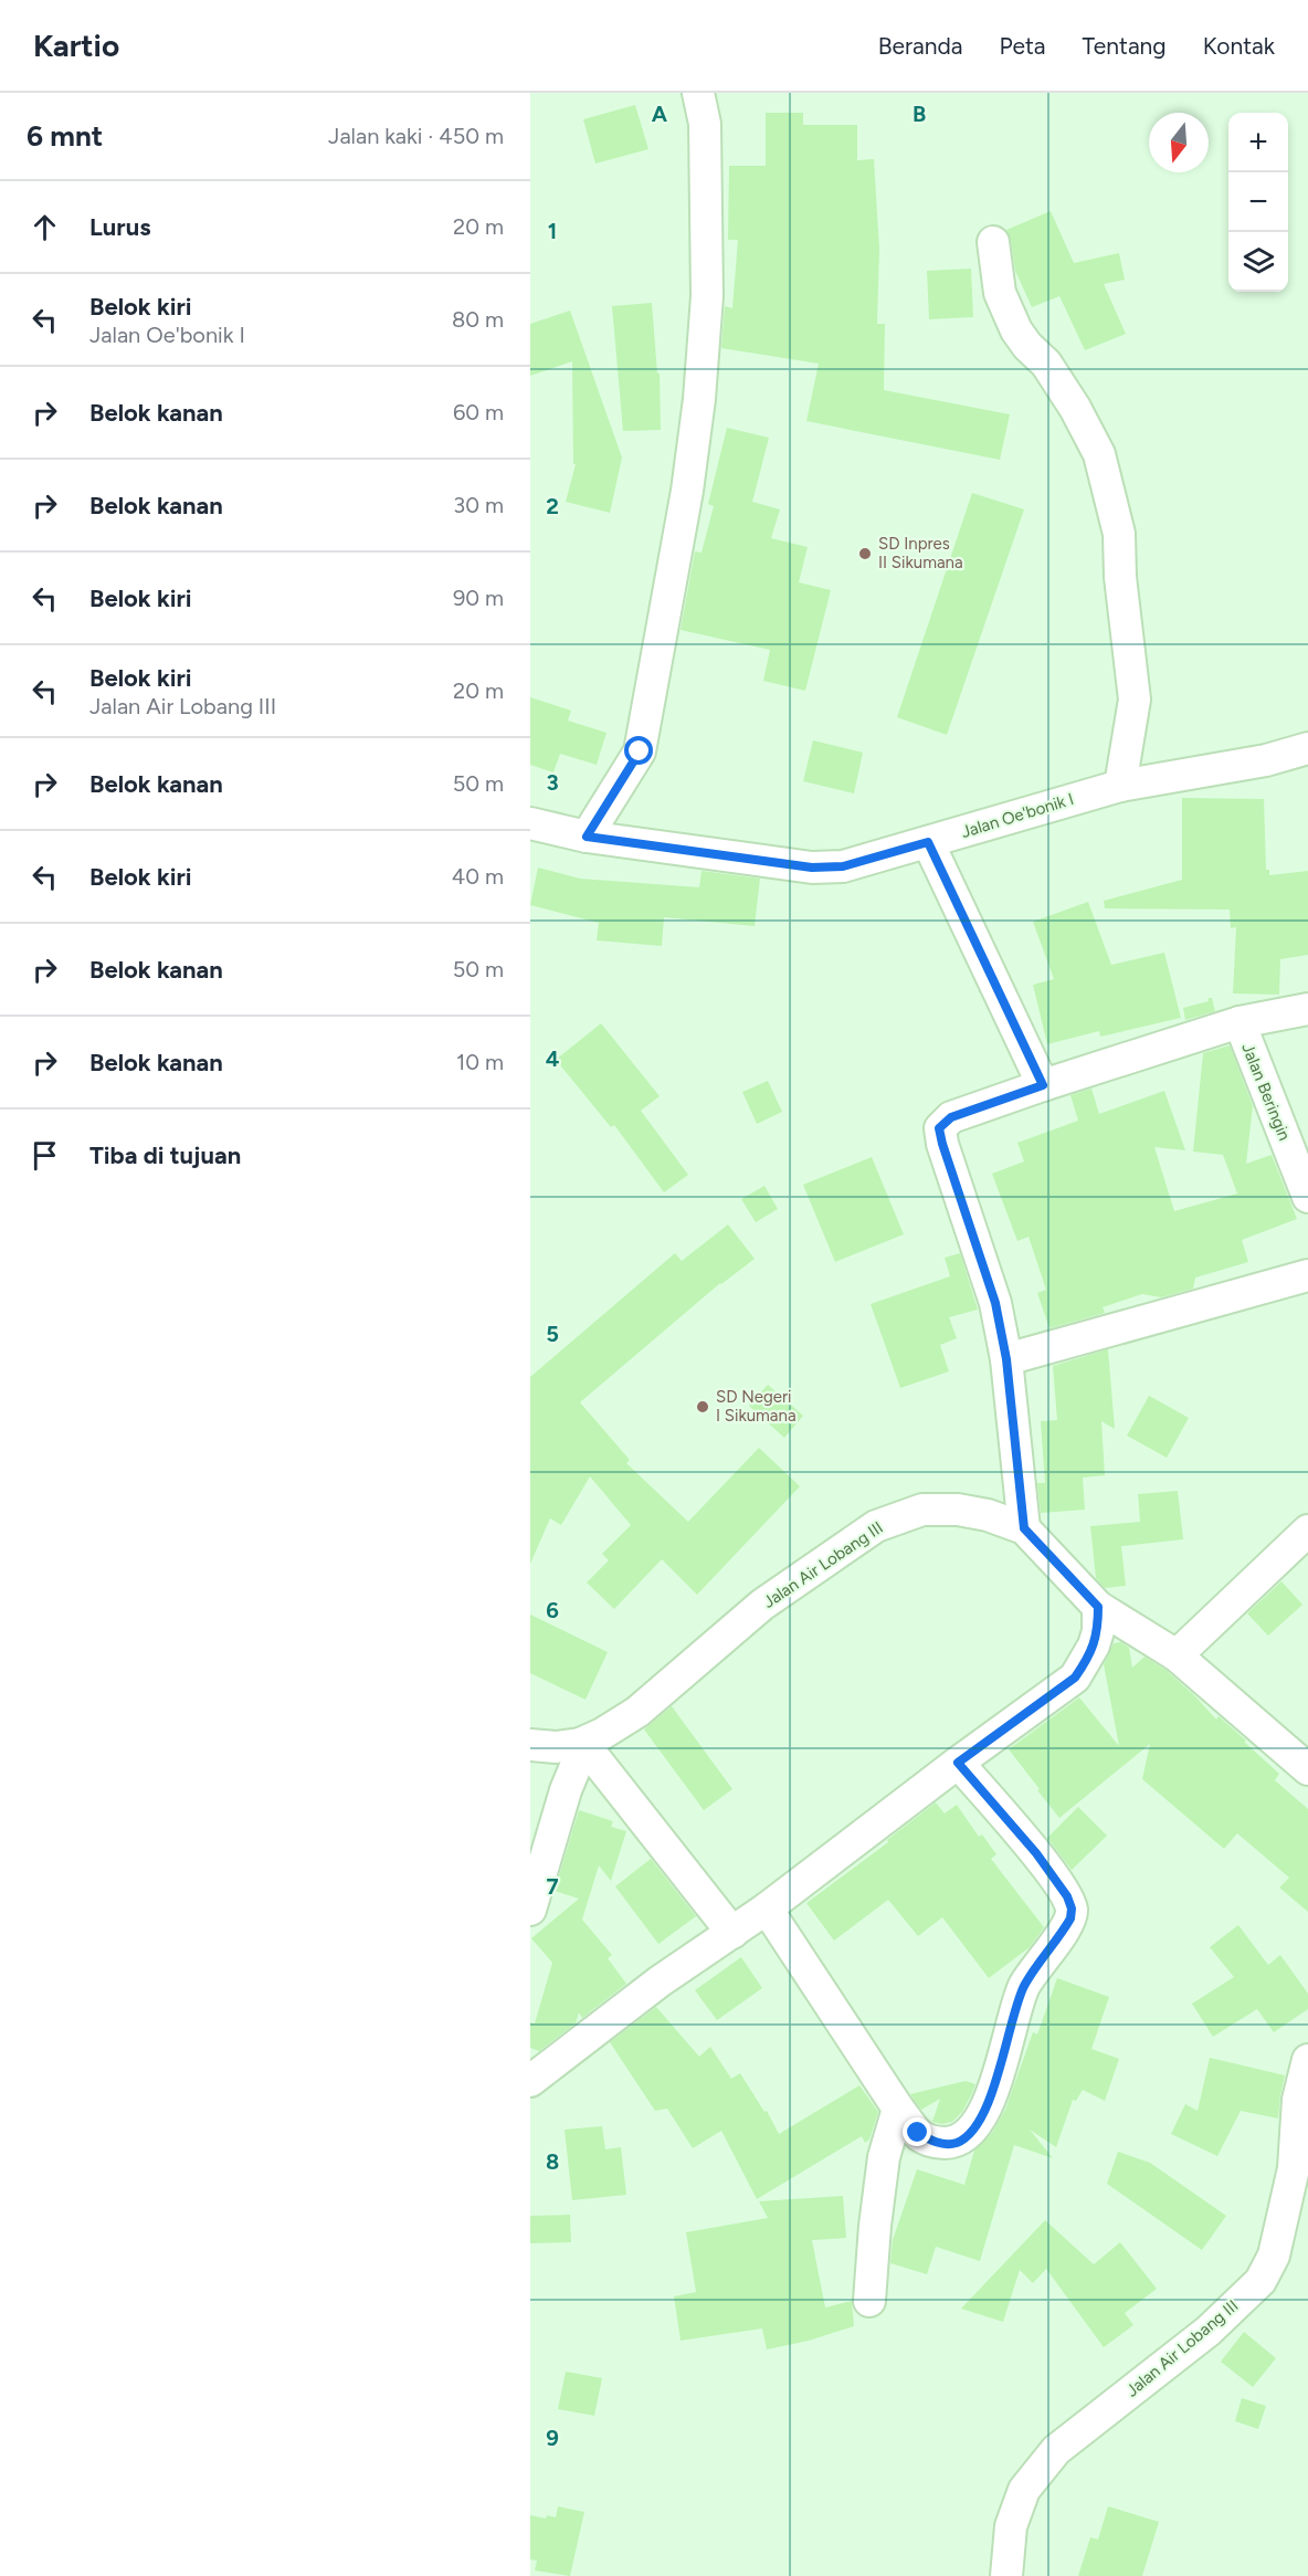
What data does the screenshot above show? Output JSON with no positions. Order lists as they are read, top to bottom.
{
  "streets": {
    "street": ["Jalan Oe'bonik I", "Jalan Beringin", "Jalan Air Lobang III"]
  },
  "places": ["SD Inpres II Sikumana", "SD Negeri I Sikumana"],
  "north": "bottom",
  "page": {
    "header": "Kartio",
    "nav": [
      "Beranda",
      "Peta",
      "Tentang",
      "Kontak"
    ],
    "heading": ["6 mnt", "Jalan kaki · 450 m"],
    "map_buttons": ["+", "−"],
    "list": [
      ["Lurus", "20 m"],
      ["Belok kiri", "Jalan Oe'bonik I", "80 m"],
      ["Belok kanan", "60 m"],
      ["Belok kanan", "30 m"],
      ["Belok kiri", "90 m"],
      ["Belok kiri", "Jalan Air Lobang III", "20 m"],
      ["Belok kanan", "50 m"],
      ["Belok kiri", "40 m"],
      ["Belok kanan", "50 m"],
      ["Belok kanan", "10 m"],
      "Tiba di tujuan"
    ]
  },
  "grid": {
    "columns": ["A", "B"],
    "rows": [
      "1",
      "2",
      "3",
      "4",
      "5",
      "6",
      "7",
      "8",
      "9"
    ]
  }
}
